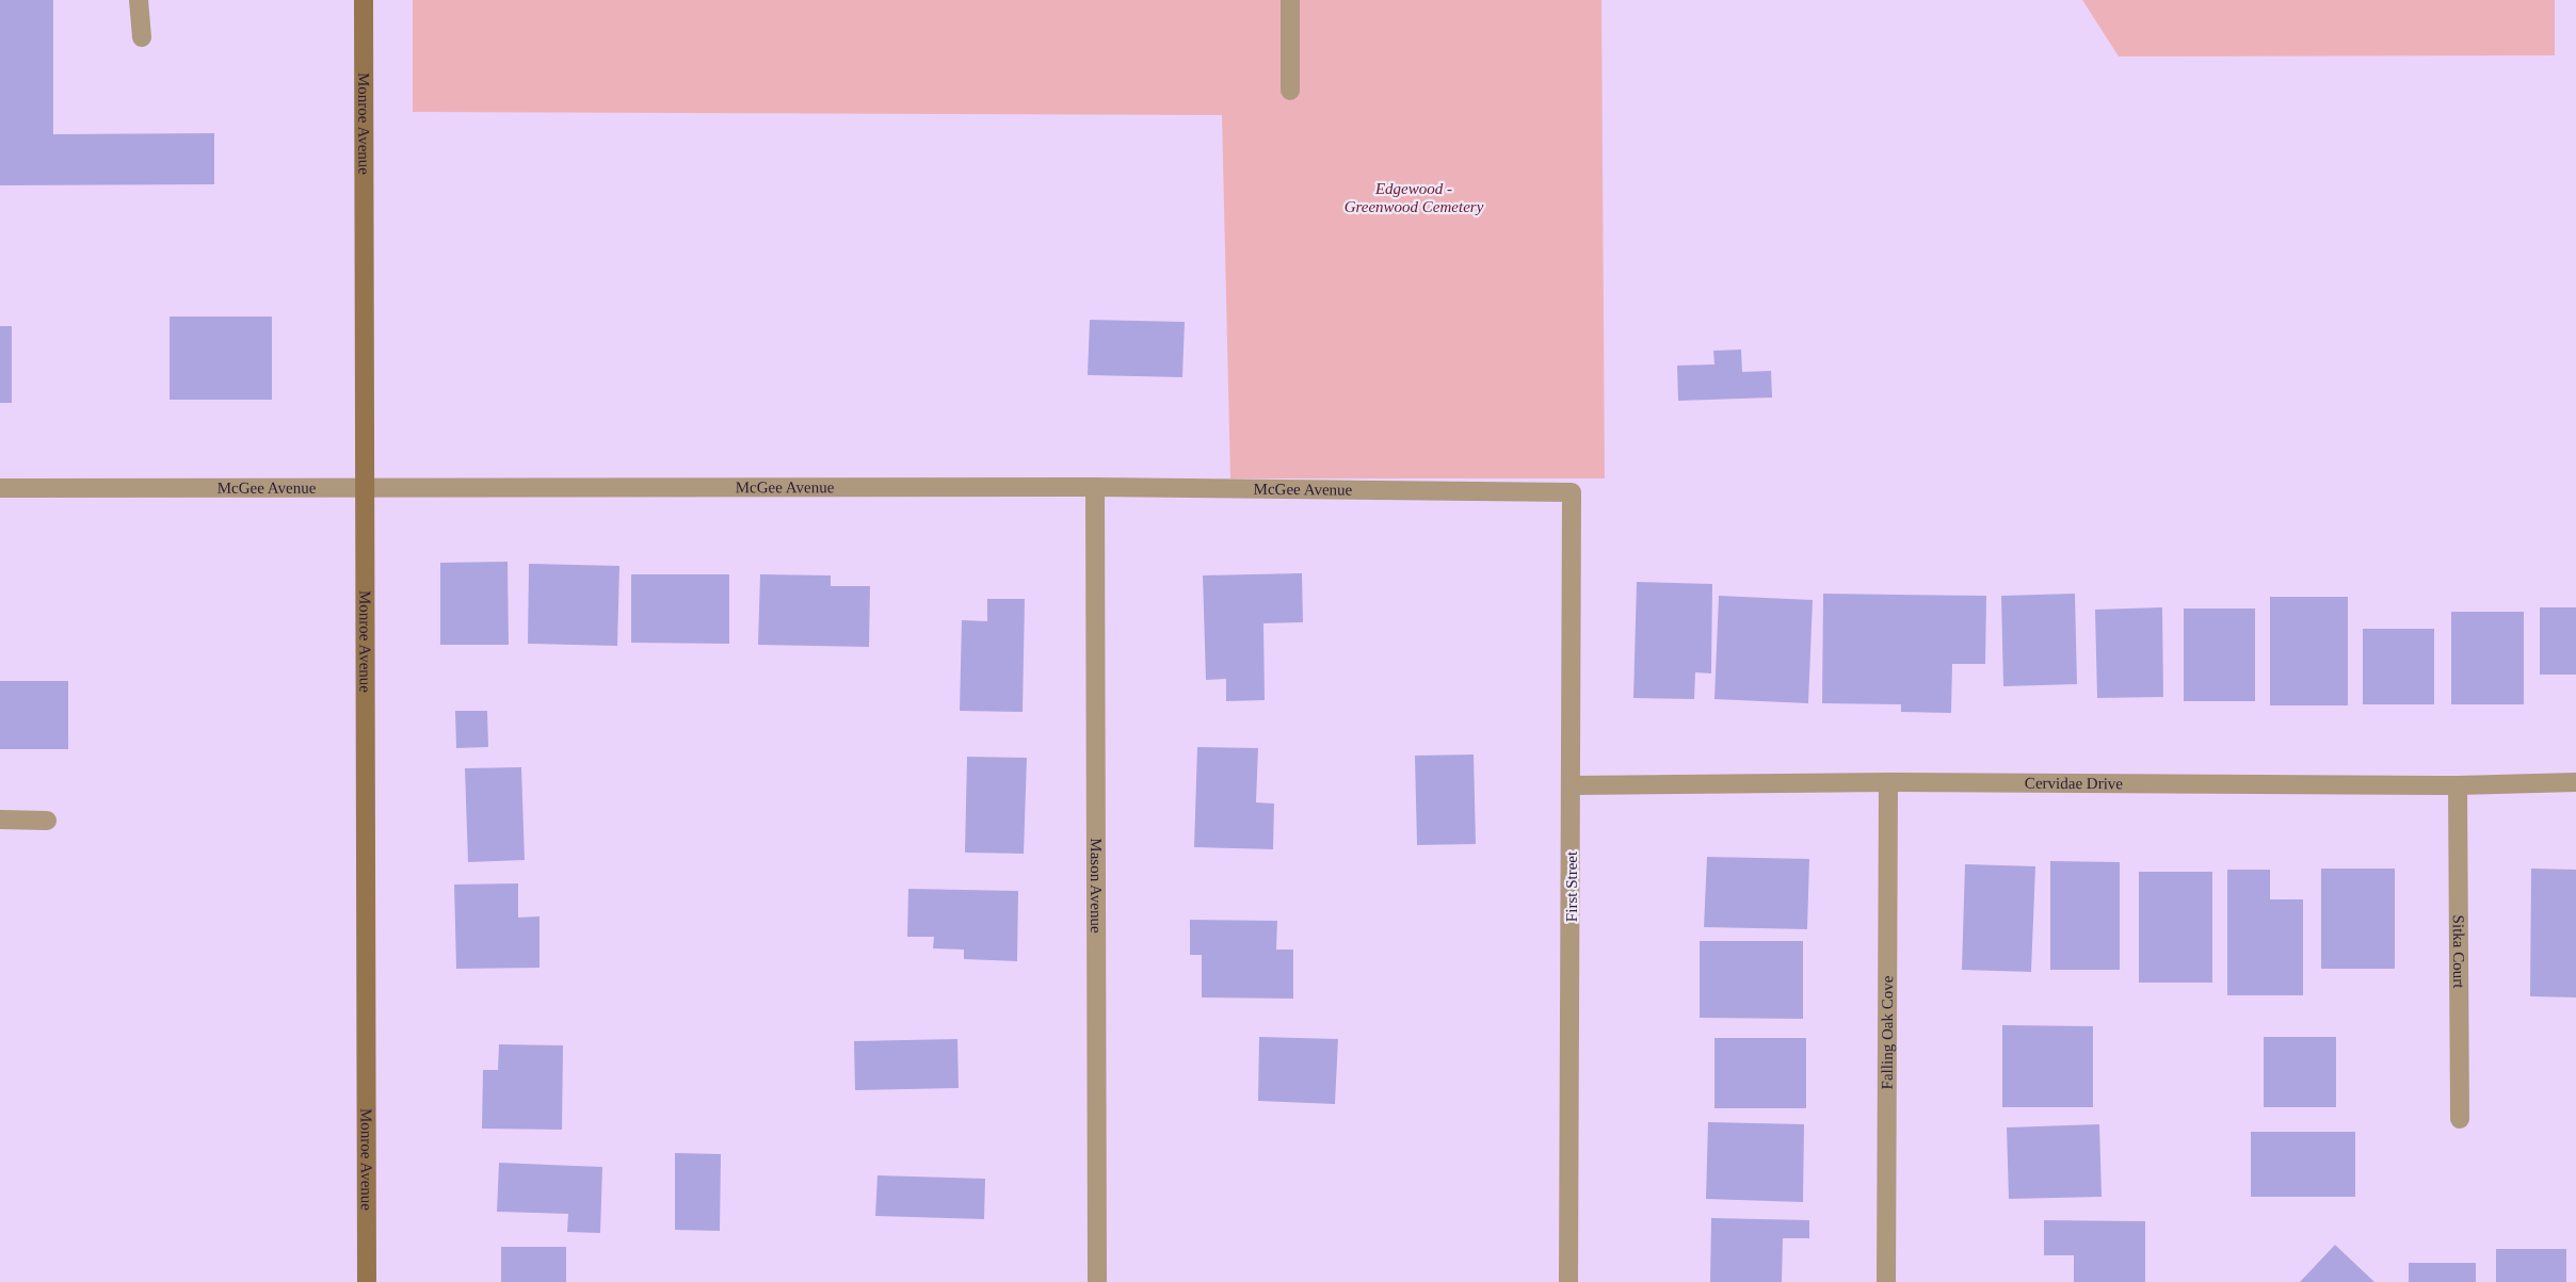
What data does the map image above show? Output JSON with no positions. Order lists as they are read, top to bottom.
{
  "streets": {
    "street": [
      "Monroe Avenue",
      "McGee Avenue",
      "Cervidae Drive",
      "Mason Avenue",
      "First Street",
      "Sitka Court",
      "Falling Oak Cove"
    ]
  },
  "crossings": [
    ["Monroe Avenue", "McGee Avenue"],
    ["McGee Avenue", "Mason Avenue"],
    ["McGee Avenue", "First Street"],
    ["Cervidae Drive", "First Street"],
    ["Cervidae Drive", "Sitka Court"],
    ["Cervidae Drive", "Falling Oak Cove"]
  ],
  "parks": ["Edgewood - Greenwood Cemetery"]
}
